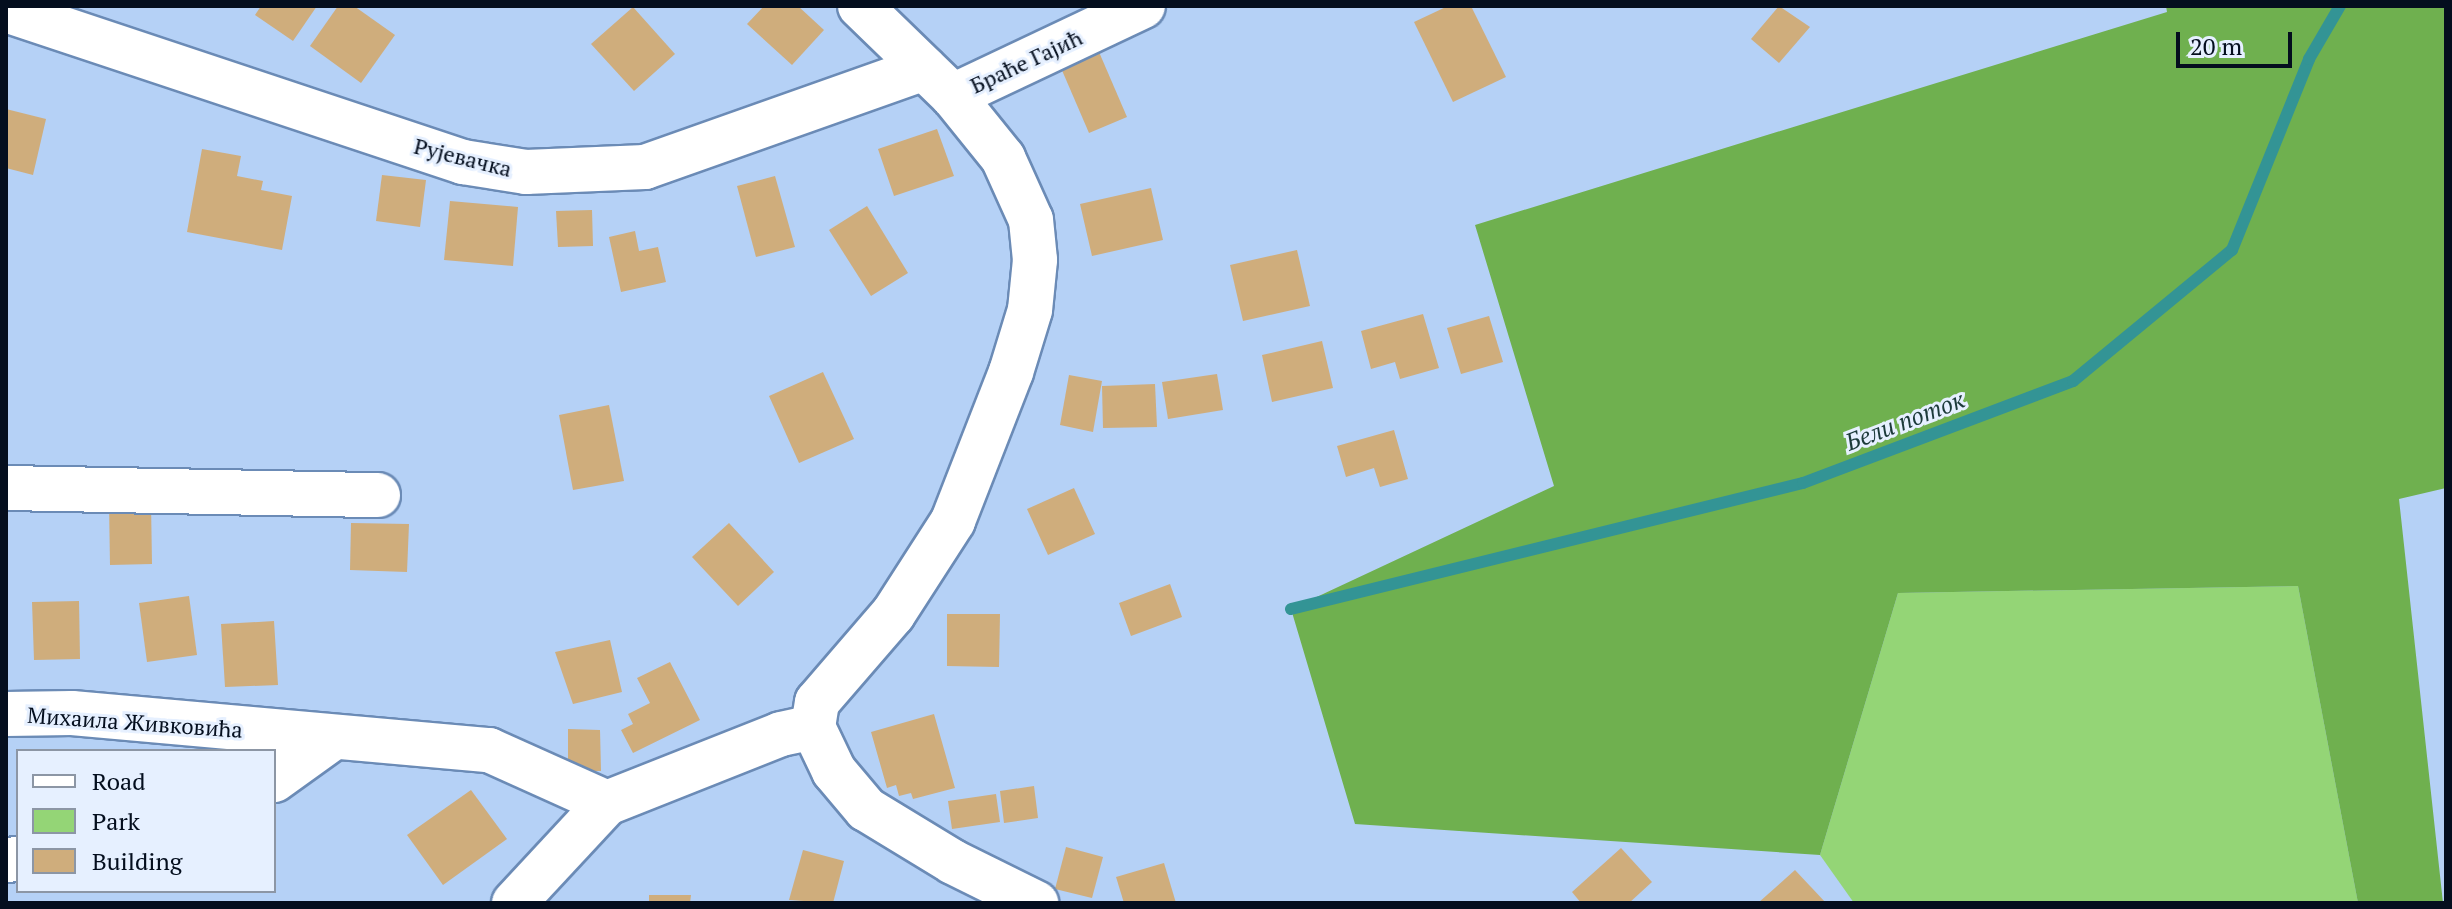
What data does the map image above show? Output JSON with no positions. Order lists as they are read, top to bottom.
{
  "streets": {
    "street": ["Браће Гајић", "Рујевачка", "Михаила Живковића"]
  },
  "crossings": [
    ["Браће Гајић", "Рујевачка"]
  ],
  "water": ["Бели поток"],
  "legend": ["Road", "Park", "Building"],
  "scale_bar": "20 m"
}
